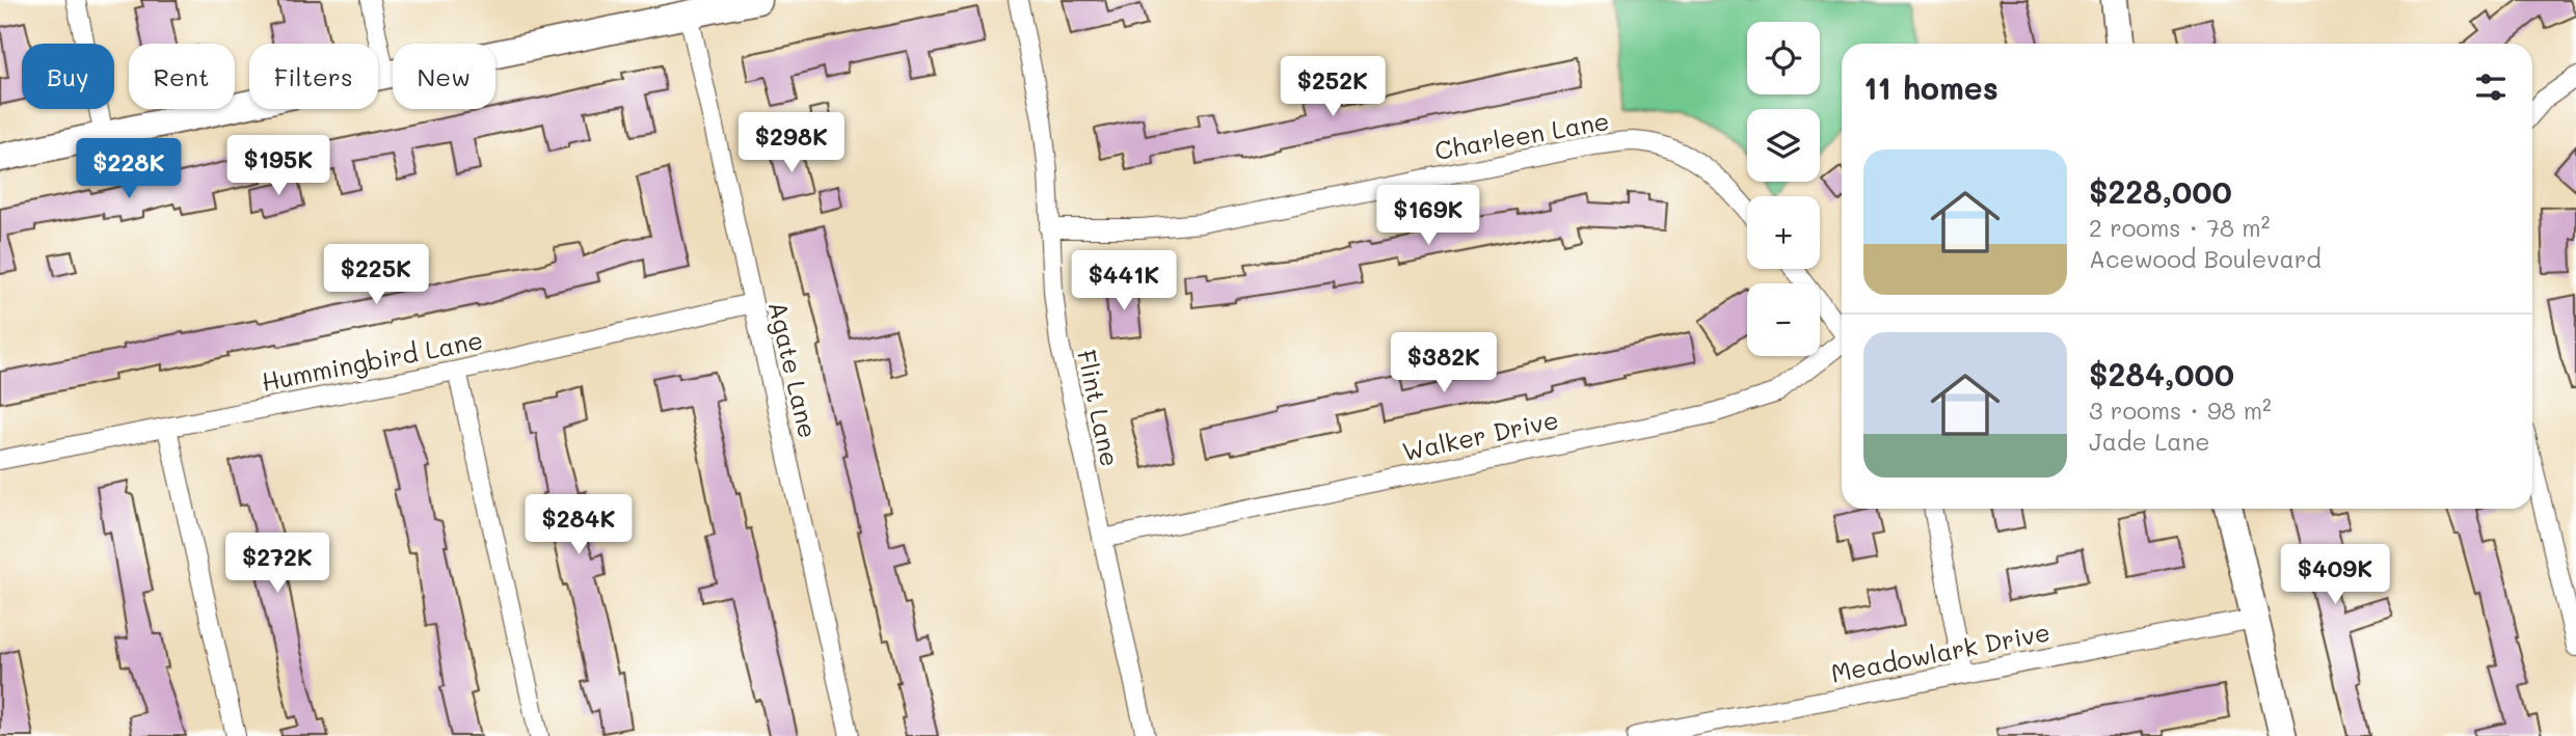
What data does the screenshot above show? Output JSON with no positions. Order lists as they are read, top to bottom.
{
  "streets": {
    "street": [
      "Charleen Lane",
      "Hummingbird Lane",
      "Agate Lane",
      "Flint Lane",
      "Walker Drive",
      "Meadowlark Drive"
    ]
  },
  "crossings": [
    ["Charleen Lane", "Flint Lane"],
    ["Hummingbird Lane", "Agate Lane"],
    ["Flint Lane", "Walker Drive"]
  ],
  "page": {
    "map_buttons": ["+", "−"],
    "chip": [
      "Buy",
      "Rent",
      "Filters",
      "New"
    ],
    "heading": "11 homes",
    "price": [
      "$252K",
      "$298K",
      "$195K",
      "$228K",
      "$169K",
      "$225K",
      "$441K",
      "$382K",
      "$284K",
      "$272K",
      "$409K"
    ],
    "list": [
      {
        "name": "$228,000",
        "note": "2 rooms · 78 m² · Acewood Boulevard"
      },
      {
        "name": "$284,000",
        "note": "3 rooms · 98 m² · Jade Lane"
      }
    ]
  }
}
